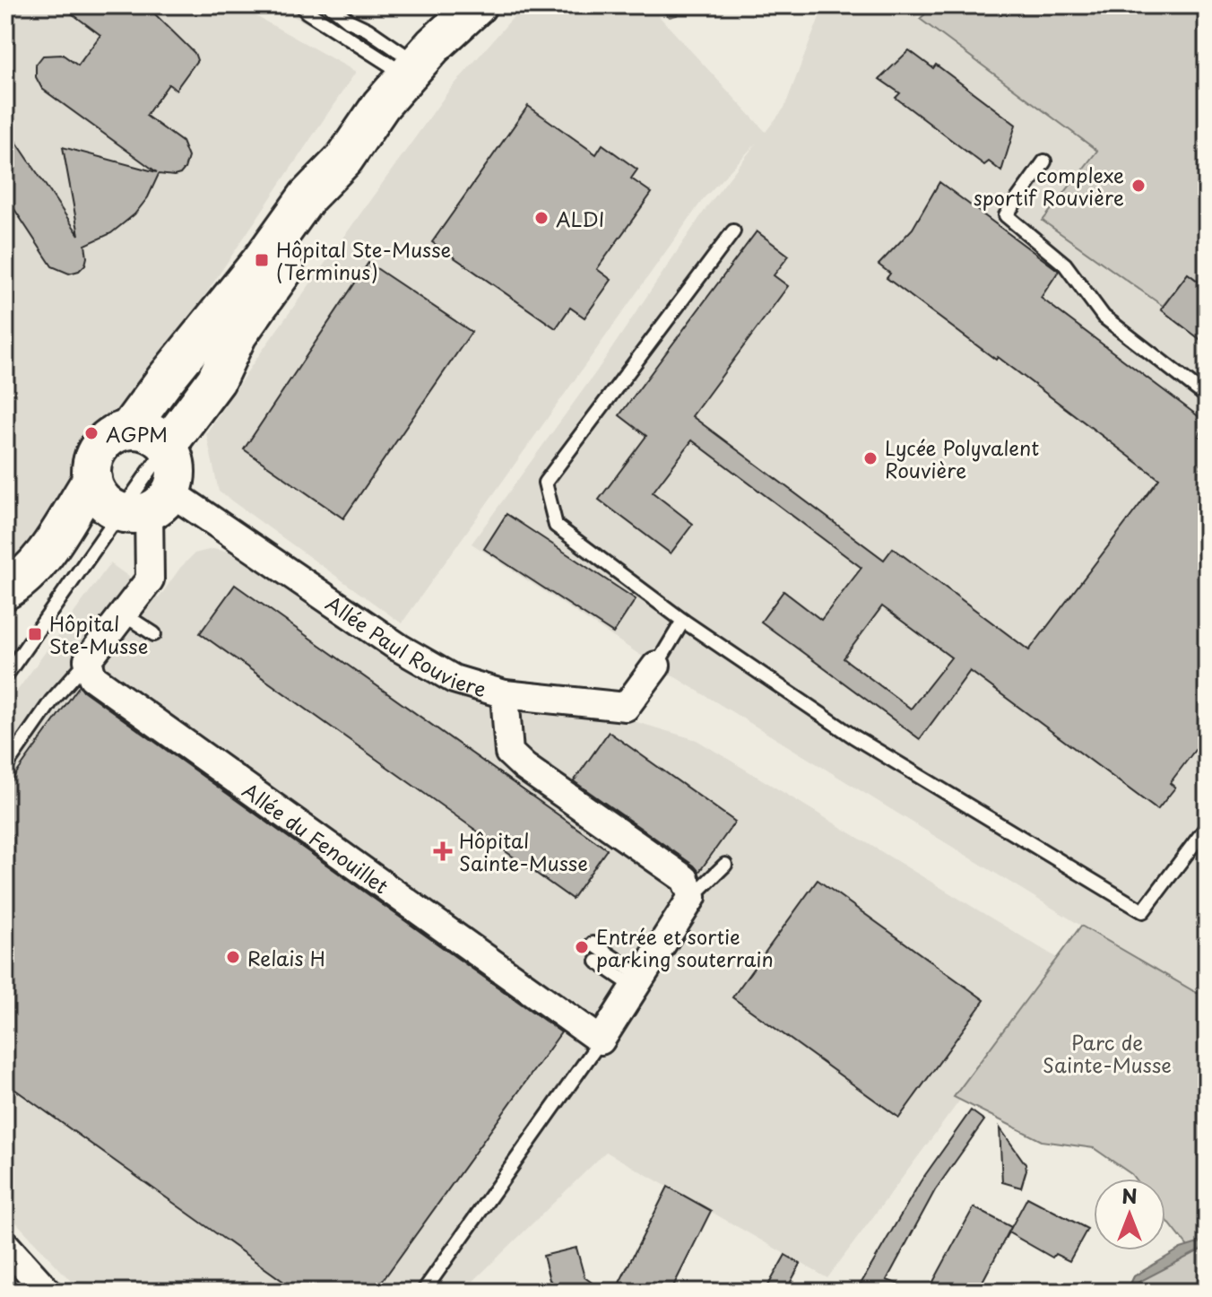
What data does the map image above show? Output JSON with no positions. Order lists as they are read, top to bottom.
{
  "streets": {
    "street": ["Allée Paul Rouviere", "Allée du Fenouillet"]
  },
  "parks": ["Parc de Sainte-Musse"],
  "places": {
    "other": [
      "complexe sportif Rouvière",
      "ALDI",
      "AGPM",
      "Lycée Polyvalent Rouvière",
      "Entrée et sortie parking souterrain",
      "Relais H"
    ],
    "transit": ["Hôpital Ste-Musse (Terminus)", "Hôpital Ste-Musse"],
    "health": ["Hôpital Sainte-Musse"]
  },
  "north": "top"
}
